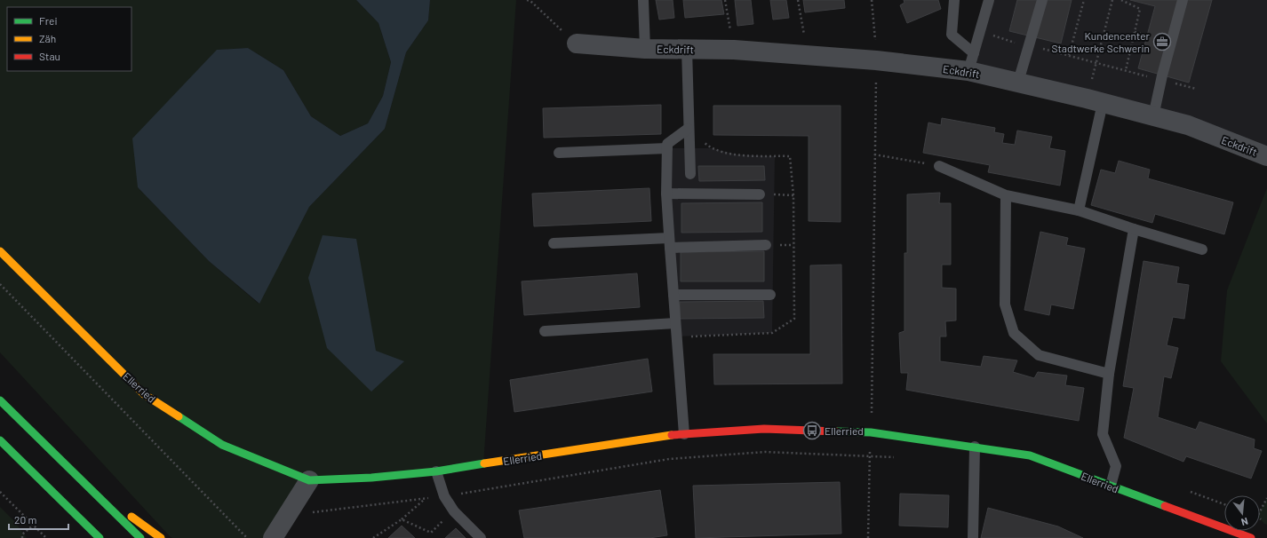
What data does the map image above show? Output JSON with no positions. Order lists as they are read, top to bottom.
{
  "streets": {
    "main road": ["Ellerried"],
    "street": ["Eckdrift"]
  },
  "places": {
    "office": ["Kundencenter Stadtwerke Schwerin"],
    "bus stop": ["Ellerried"]
  },
  "legend": ["Frei", "Zäh", "Stau"],
  "scale_bar": "20 m",
  "north": "bottom"
}
